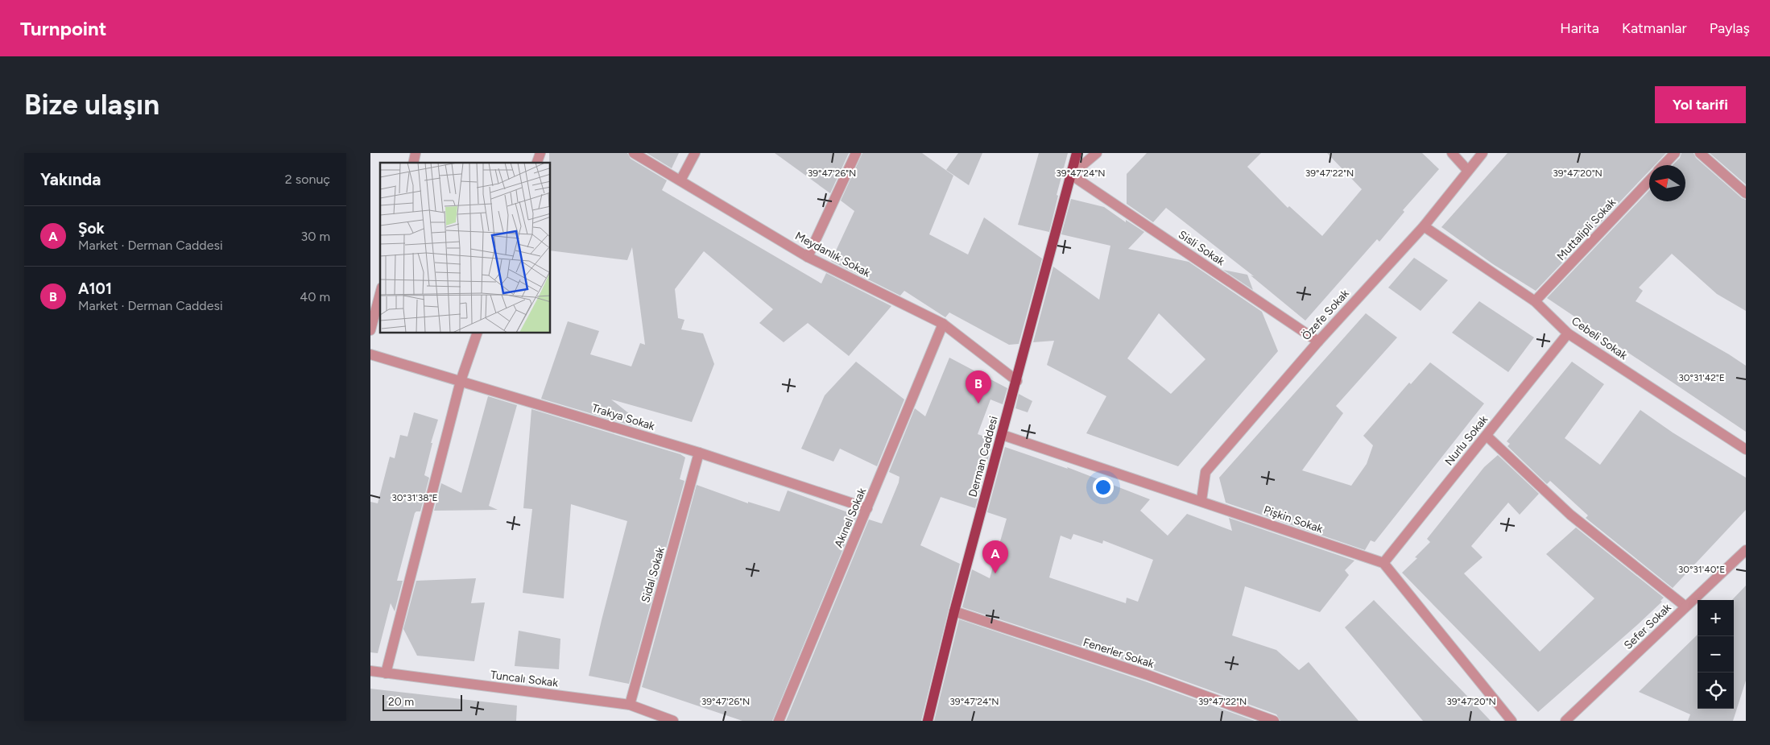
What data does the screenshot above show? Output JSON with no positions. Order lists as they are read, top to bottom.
{
  "streets": {
    "main road": ["Derman Caddesi"],
    "street": [
      "Muttalipli Sokak",
      "Sisli Sokak",
      "Meydanlık Sokak",
      "Özefe Sokak",
      "Cebeli Sokak",
      "Trakya Sokak",
      "Nurlu Sokak",
      "Akınel Sokak",
      "Pişkin Sokak",
      "Sidal Sokak",
      "Sefer Sokak",
      "Fenerler Sokak",
      "Tuncalı Sokak"
    ]
  },
  "crossings": [
    ["Muttalipli Sokak", "Cebeli Sokak"],
    ["Sisli Sokak", "Özefe Sokak"],
    ["Sisli Sokak", "Derman Caddesi"],
    ["Meydanlık Sokak", "Derman Caddesi"],
    ["Meydanlık Sokak", "Akınel Sokak"],
    ["Özefe Sokak", "Cebeli Sokak"],
    ["Özefe Sokak", "Pişkin Sokak"],
    ["Cebeli Sokak", "Nurlu Sokak"],
    ["Trakya Sokak", "Akınel Sokak"],
    ["Trakya Sokak", "Sidal Sokak"],
    ["Nurlu Sokak", "Pişkin Sokak"],
    ["Derman Caddesi", "Pişkin Sokak"],
    ["Derman Caddesi", "Fenerler Sokak"],
    ["Sidal Sokak", "Tuncalı Sokak"]
  ],
  "scale_bar": "20 m",
  "north": "left",
  "page": {
    "header": "Turnpoint",
    "nav": ["Harita", "Katmanlar", "Paylaş"],
    "buttons": "Yol tarifi",
    "title": "Bize ulaşın",
    "heading": ["Yakında", "2 sonuç"],
    "list": [
      {
        "mark": "A",
        "name": "Şok",
        "note": "Market · Derman Caddesi",
        "value": "30 m"
      },
      {
        "mark": "B",
        "name": "A101",
        "note": "Market · Derman Caddesi",
        "value": "40 m"
      }
    ],
    "pins": ["B", "A"],
    "map_buttons": ["+", "−"],
    "scale": "20 m"
  },
  "coordinates": [
    "39°47'26\"N",
    "39°47'24\"N",
    "39°47'22\"N",
    "39°47'20\"N",
    "30°31'42\"E",
    "30°31'38\"E",
    "30°31'40\"E"
  ]
}
